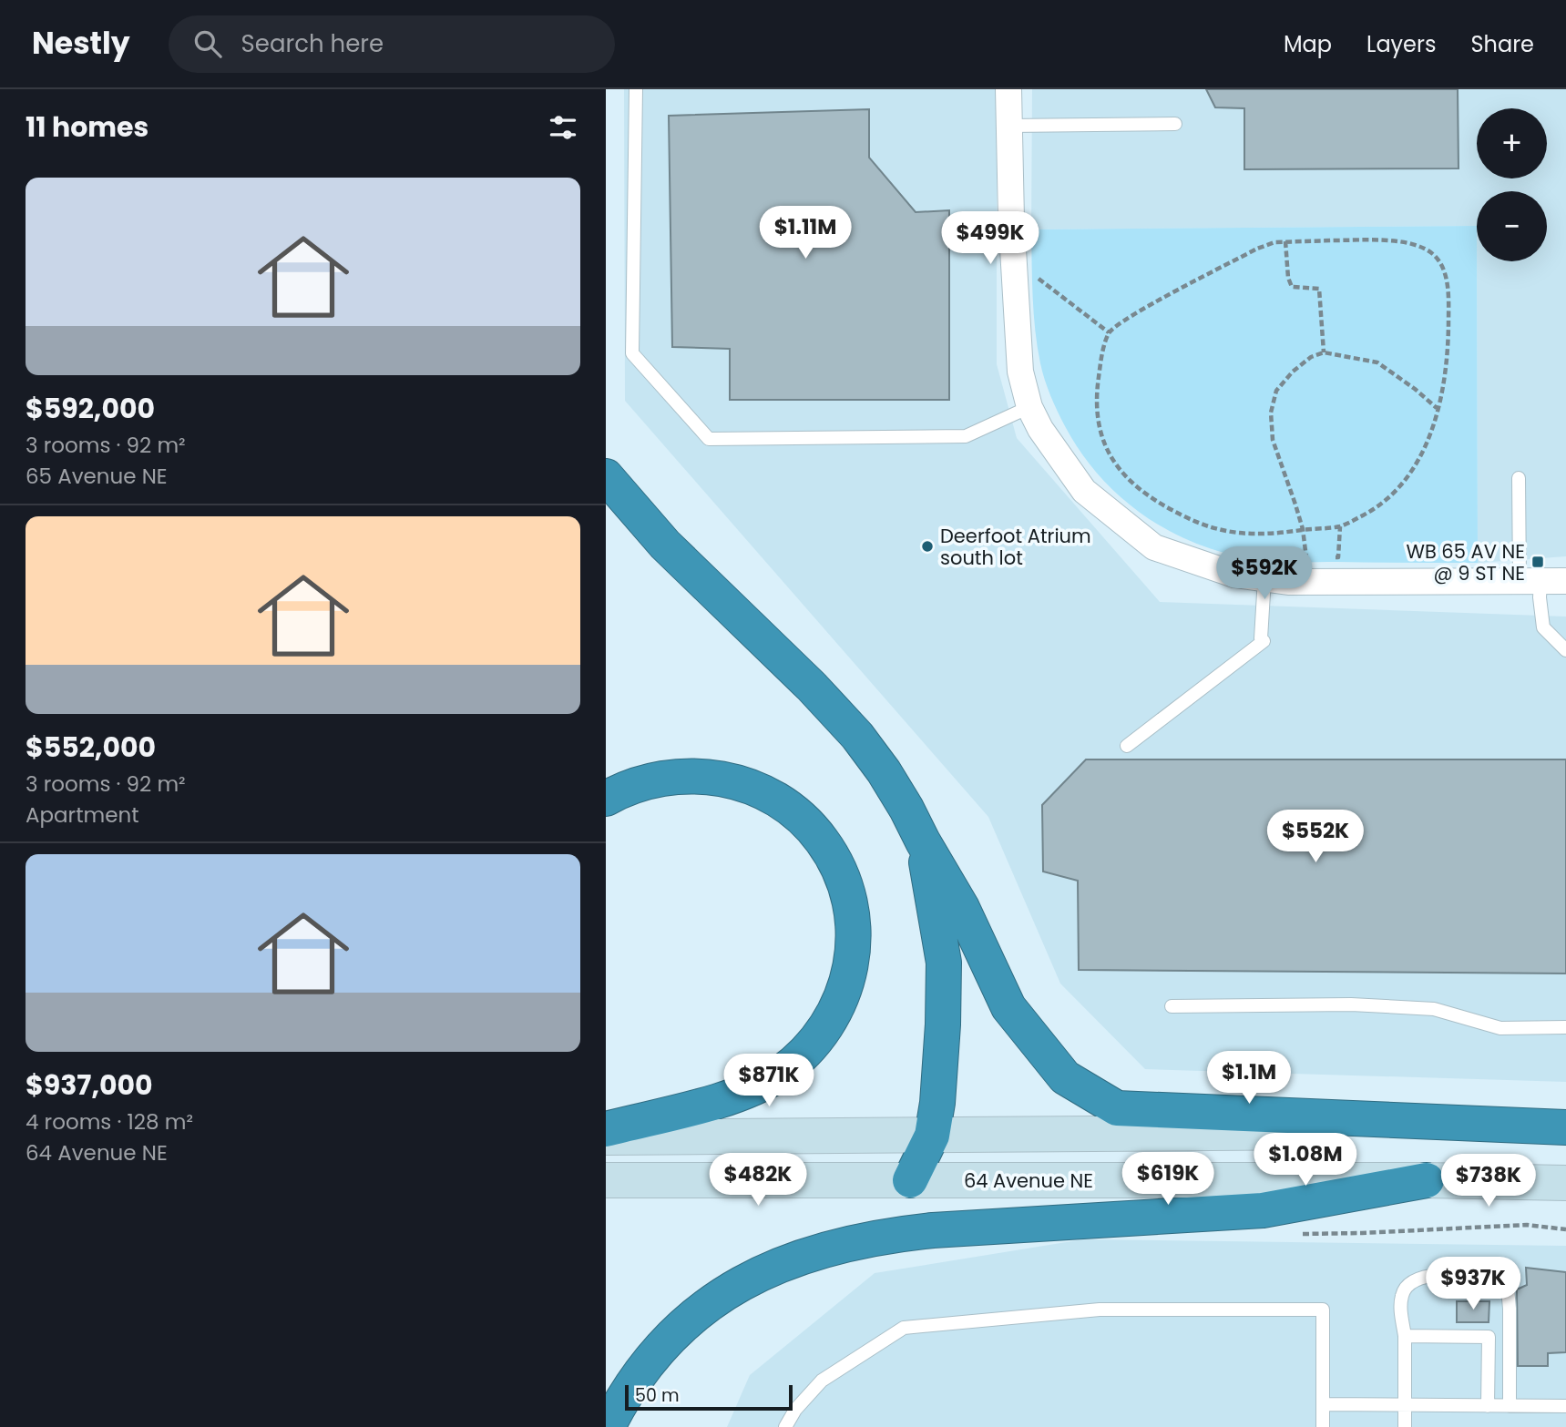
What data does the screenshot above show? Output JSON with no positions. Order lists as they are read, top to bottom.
{
  "streets": {
    "street": ["64 Avenue NE"]
  },
  "places": {
    "other": ["Deerfoot Atrium south lot"],
    "transit": ["WB 65 AV NE @ 9 ST NE"]
  },
  "scale_bar": "50 m",
  "page": {
    "header": "Nestly",
    "search": "Search here",
    "nav": ["Map", "Layers", "Share"],
    "heading": "11 homes",
    "map_buttons": ["+", "−"],
    "list": [
      {
        "name": "$592,000",
        "note": "3 rooms · 92 m² · 65 Avenue NE"
      },
      {
        "name": "$552,000",
        "note": "3 rooms · 92 m² · Apartment"
      },
      {
        "name": "$937,000",
        "note": "4 rooms · 128 m² · 64 Avenue NE"
      }
    ],
    "price": [
      "$1.11M",
      "$499K",
      "$592K",
      "$552K",
      "$1.1M",
      "$871K",
      "$1.08M",
      "$619K",
      "$482K",
      "$738K",
      "$937K"
    ],
    "scale": "50 m"
  }
}
